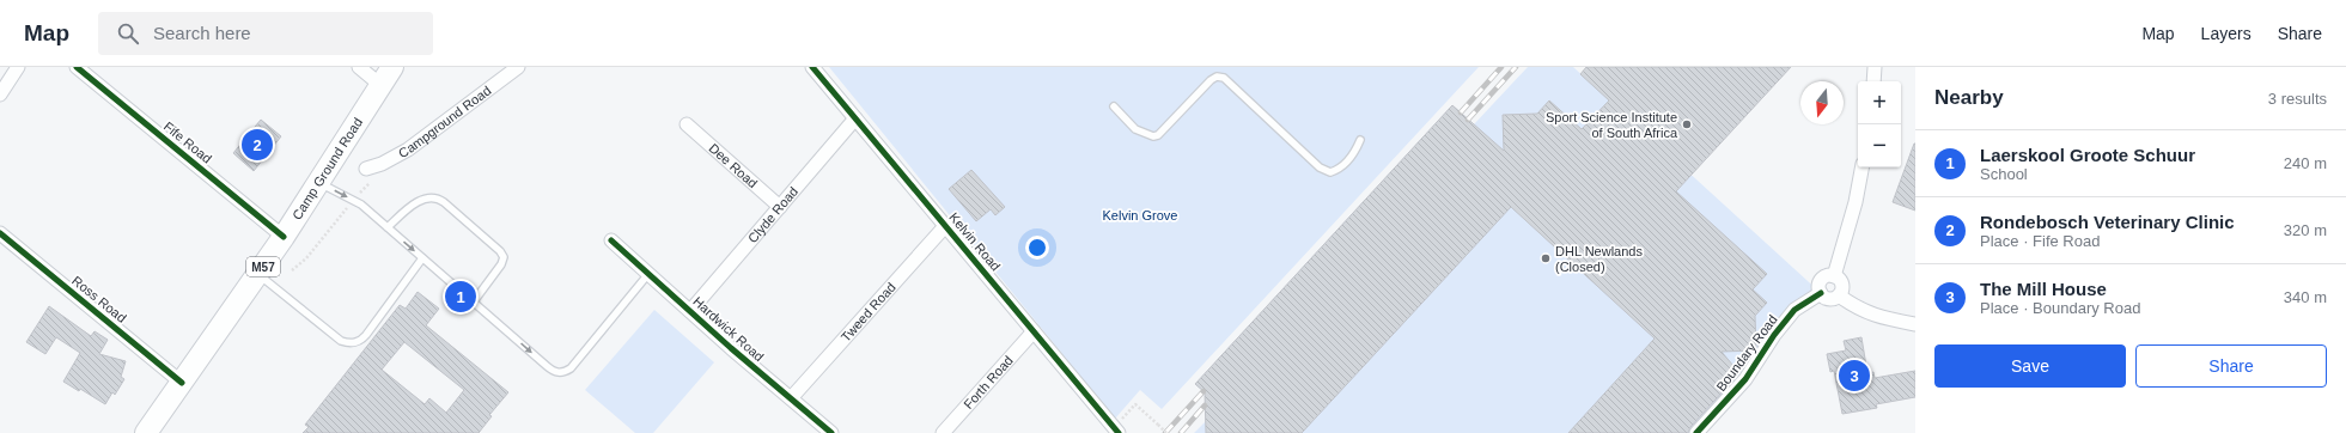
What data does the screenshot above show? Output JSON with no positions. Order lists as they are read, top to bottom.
{
  "streets": {
    "main road": ["Camp Ground Road", "M57"],
    "street": [
      "Campground Road",
      "Fife Road",
      "Dee Road",
      "Clyde Road",
      "Kelvin Road",
      "Ross Road",
      "Tweed Road",
      "Hardwick Road",
      "Boundary Road",
      "Forth Road"
    ]
  },
  "crossings": [
    ["Fife Road", "Camp Ground Road"],
    ["Dee Road", "Clyde Road"],
    ["Camp Ground Road", "Ross Road"],
    ["Clyde Road", "Kelvin Road"],
    ["Clyde Road", "Hardwick Road"],
    ["Kelvin Road", "Tweed Road"],
    ["Kelvin Road", "Forth Road"],
    ["Tweed Road", "Hardwick Road"]
  ],
  "parks": ["Kelvin Grove"],
  "places": ["Sport Science Institute of South Africa", "DHL Newlands (Closed)"],
  "north": "bottom",
  "page": {
    "header": "Map",
    "search": "Search here",
    "nav": ["Map", "Layers", "Share"],
    "heading": ["Nearby", "3 results"],
    "map_buttons": ["+", "−"],
    "pins": ["2", "1", "3"],
    "list": [
      {
        "mark": "1",
        "name": "Laerskool Groote Schuur",
        "note": "School",
        "value": "240 m"
      },
      {
        "mark": "2",
        "name": "Rondebosch Veterinary Clinic",
        "note": "Place · Fife Road",
        "value": "320 m"
      },
      {
        "mark": "3",
        "name": "The Mill House",
        "note": "Place · Boundary Road",
        "value": "340 m"
      }
    ],
    "buttons": ["Save", "Share"]
  }
}
